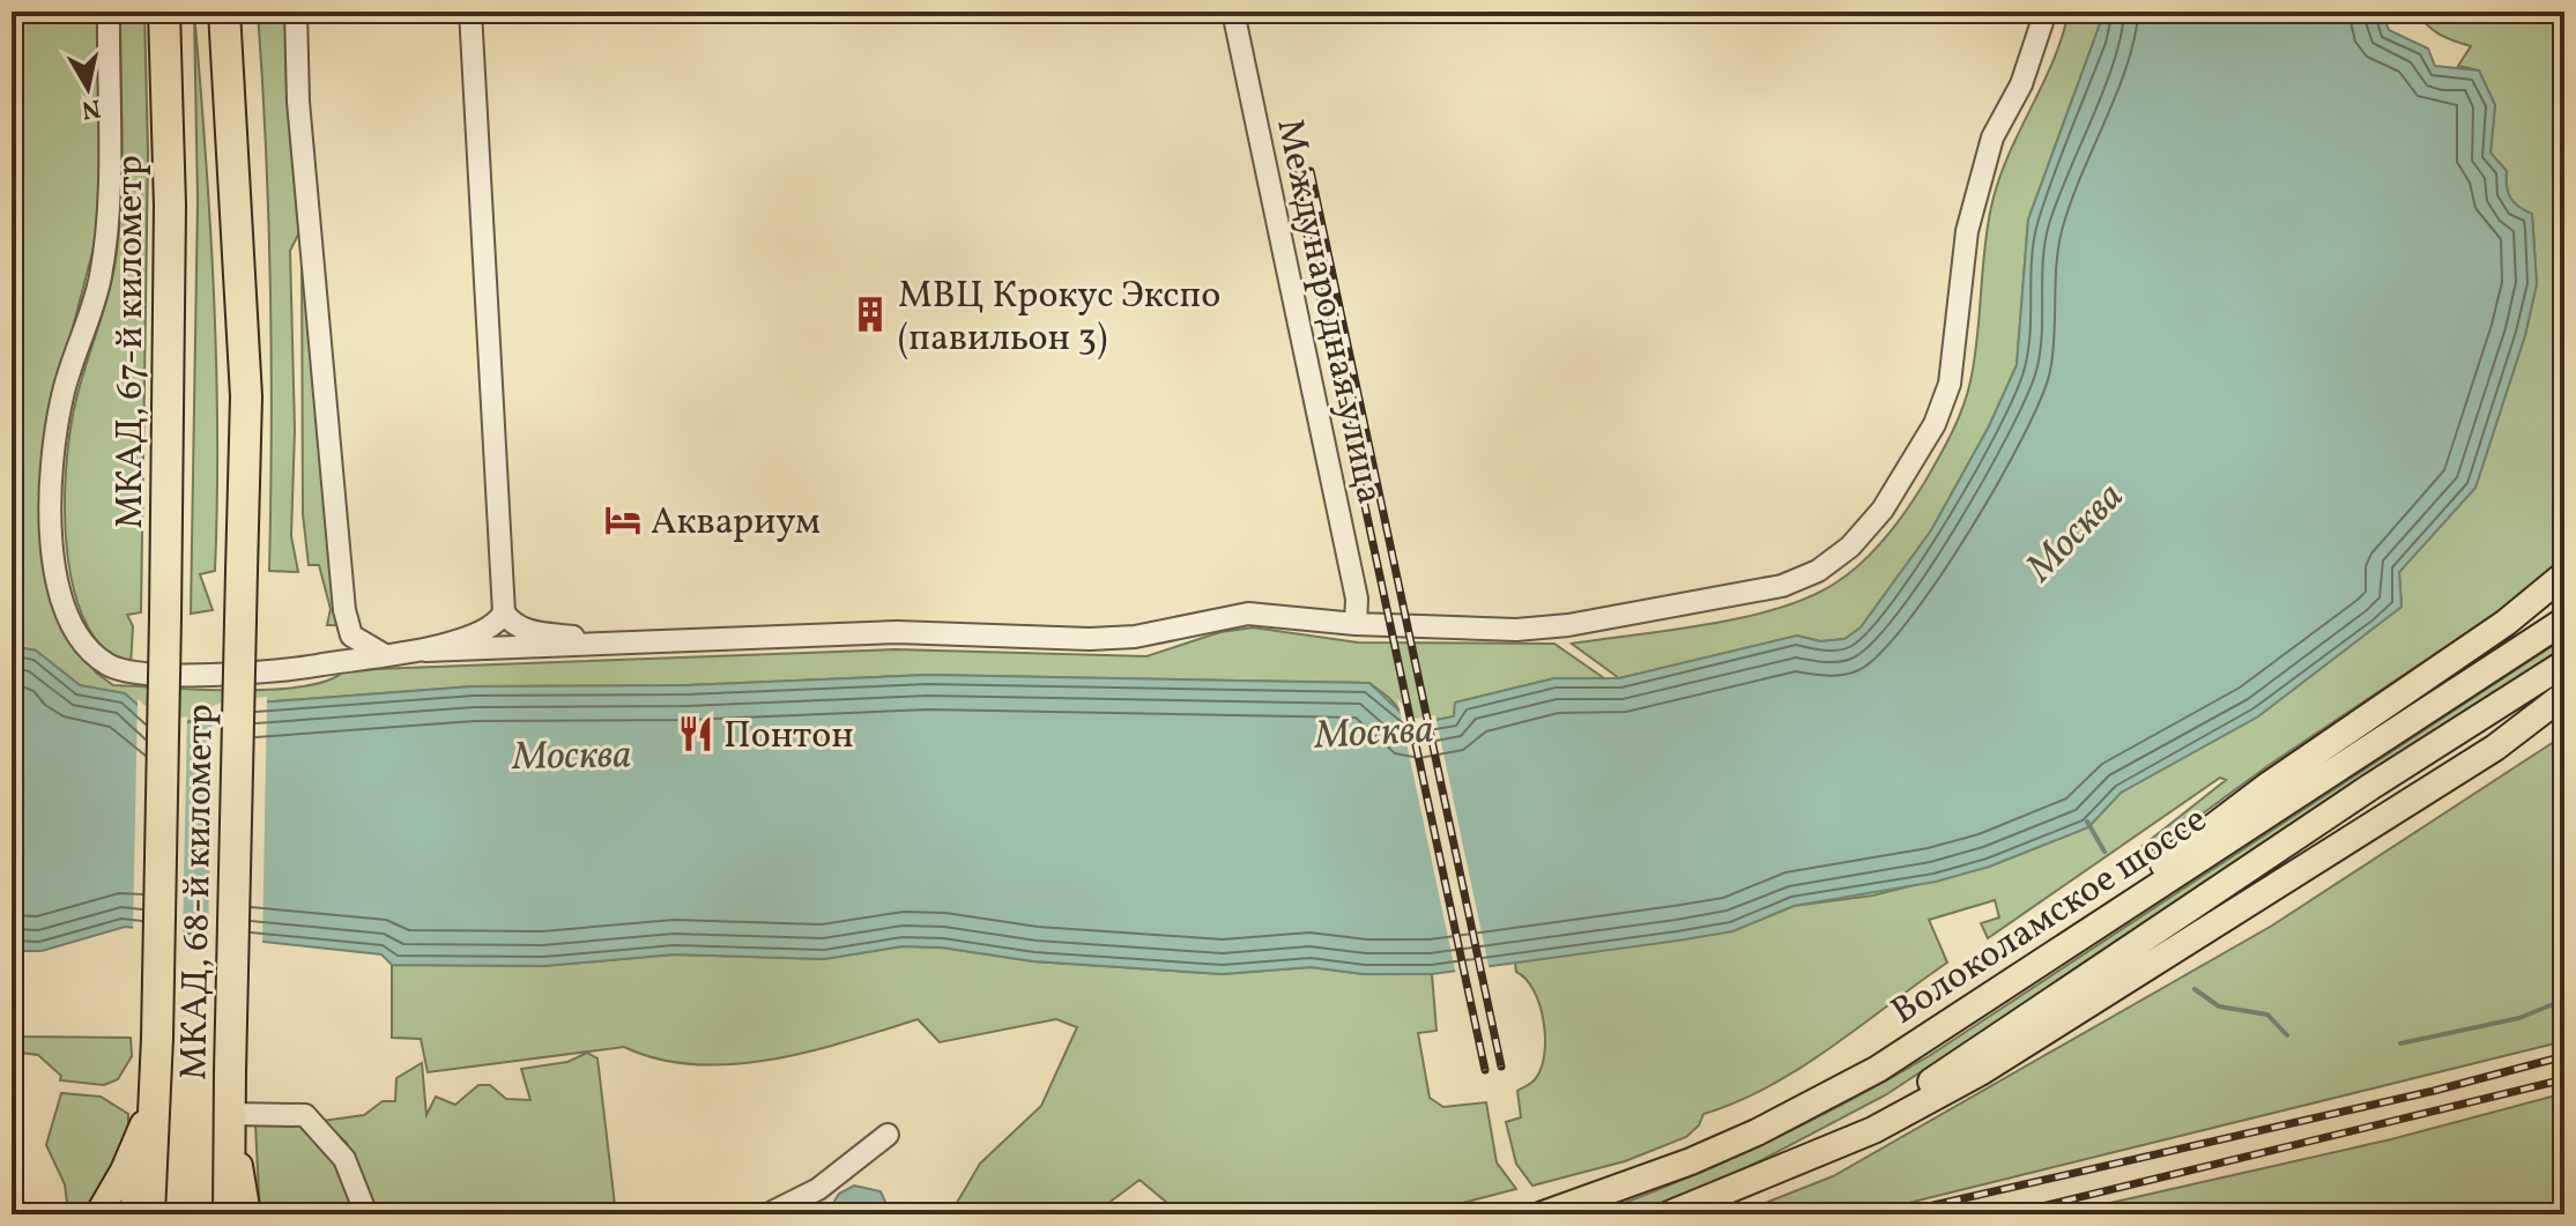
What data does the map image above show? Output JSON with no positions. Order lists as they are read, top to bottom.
{
  "streets": {
    "highway": ["МКАД, 67-й километр", "МКАД, 68-й километр"],
    "main road": ["Волоколамское шоссе"],
    "street": ["Международная улица"]
  },
  "crossings": [
    ["МКАД, 67-й километр", "МКАД, 68-й километр"]
  ],
  "water": ["Москва"],
  "places": {
    "building": ["МВЦ Крокус Экспо (павильон 3)"],
    "hotel": ["Аквариум"],
    "restaurant": ["Понтон"]
  },
  "north": "bottom"
}
